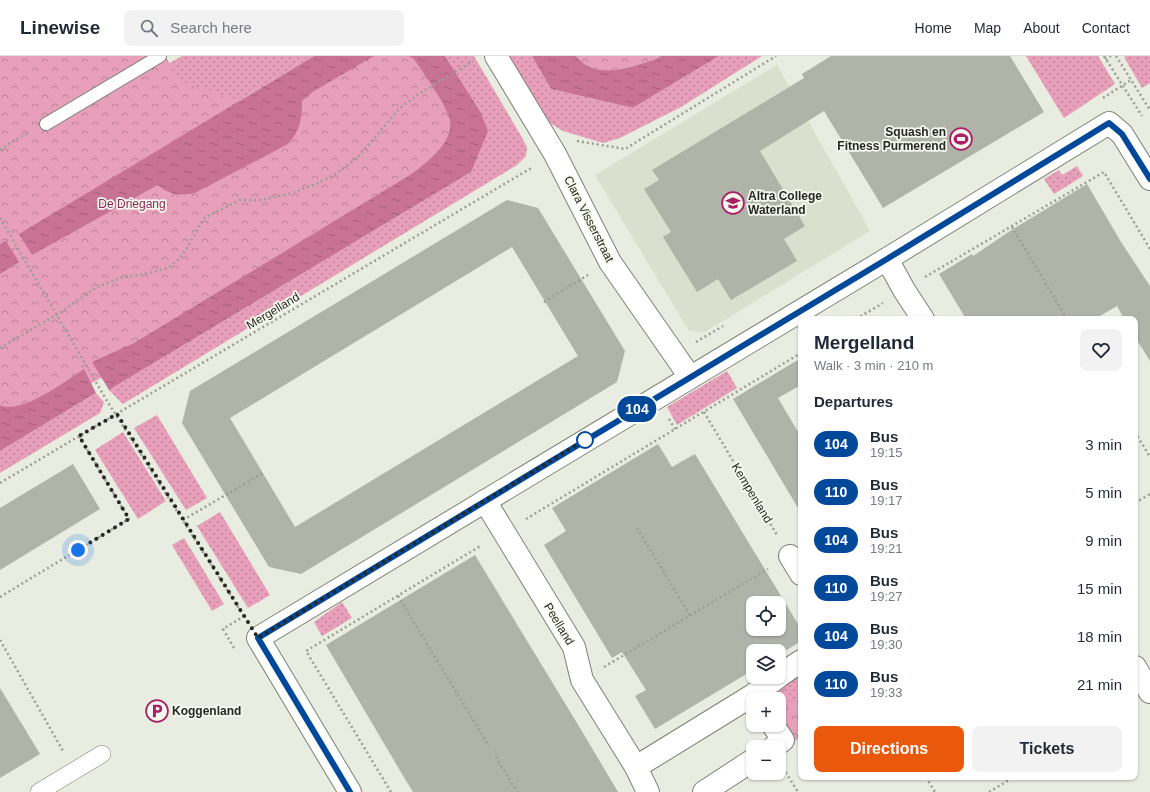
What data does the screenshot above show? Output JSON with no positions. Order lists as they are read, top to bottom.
{
  "streets": {
    "street": ["Clara Visserstraat", "Peelland"],
    "path": ["Mergelland", "Kempenland"]
  },
  "crossings": [
    ["Clara Visserstraat", "Mergelland"]
  ],
  "parks": ["De Driegang"],
  "places": {
    "sports": ["Squash en Fitness Purmerend"],
    "school or university": ["Altra College Waterland"],
    "parking": ["Koggenland"]
  },
  "lines": ["bus line 104"],
  "page": {
    "header": "Linewise",
    "search": "Search here",
    "nav": [
      "Home",
      "Map",
      "About",
      "Contact"
    ],
    "on_map": "104",
    "heading": [
      ["Mergelland", "Walk · 3 min · 210 m"],
      "Departures"
    ],
    "list": [
      {
        "mark": "104",
        "name": "Bus",
        "note": "19:15",
        "value": "3 min"
      },
      {
        "mark": "110",
        "name": "Bus",
        "note": "19:17",
        "value": "5 min"
      },
      {
        "mark": "104",
        "name": "Bus",
        "note": "19:21",
        "value": "9 min"
      },
      {
        "mark": "110",
        "name": "Bus",
        "note": "19:27",
        "value": "15 min"
      },
      {
        "mark": "104",
        "name": "Bus",
        "note": "19:30",
        "value": "18 min"
      },
      {
        "mark": "110",
        "name": "Bus",
        "note": "19:33",
        "value": "21 min"
      }
    ],
    "map_buttons": ["+", "−"],
    "buttons": ["Directions", "Tickets"]
  }
}
